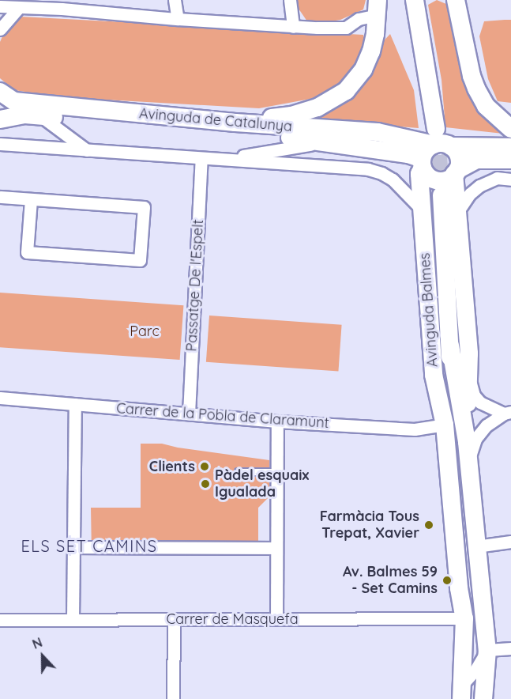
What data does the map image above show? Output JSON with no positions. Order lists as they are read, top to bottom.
{
  "streets": {
    "street": [
      "Avinguda de Catalunya",
      "Passatge De l'Espelt",
      "Avinguda Balmes",
      "Carrer de la Pobla de Claramunt",
      "Carrer de Masquefa"
    ]
  },
  "crossings": [
    ["Avinguda de Catalunya", "Avinguda Balmes"],
    ["Passatge De l'Espelt", "Carrer de la Pobla de Claramunt"],
    ["Avinguda Balmes", "Carrer de la Pobla de Claramunt"],
    ["Avinguda Balmes", "Carrer de Masquefa"]
  ],
  "districts": ["ELS SET CAMINS"],
  "parks": ["Parc"],
  "places": [
    "Clients",
    "Pàdel esquaix Igualada",
    "Farmàcia Tous Trepat, Xavier",
    "Av. Balmes 59 - Set Camins"
  ],
  "north": "top"
}
